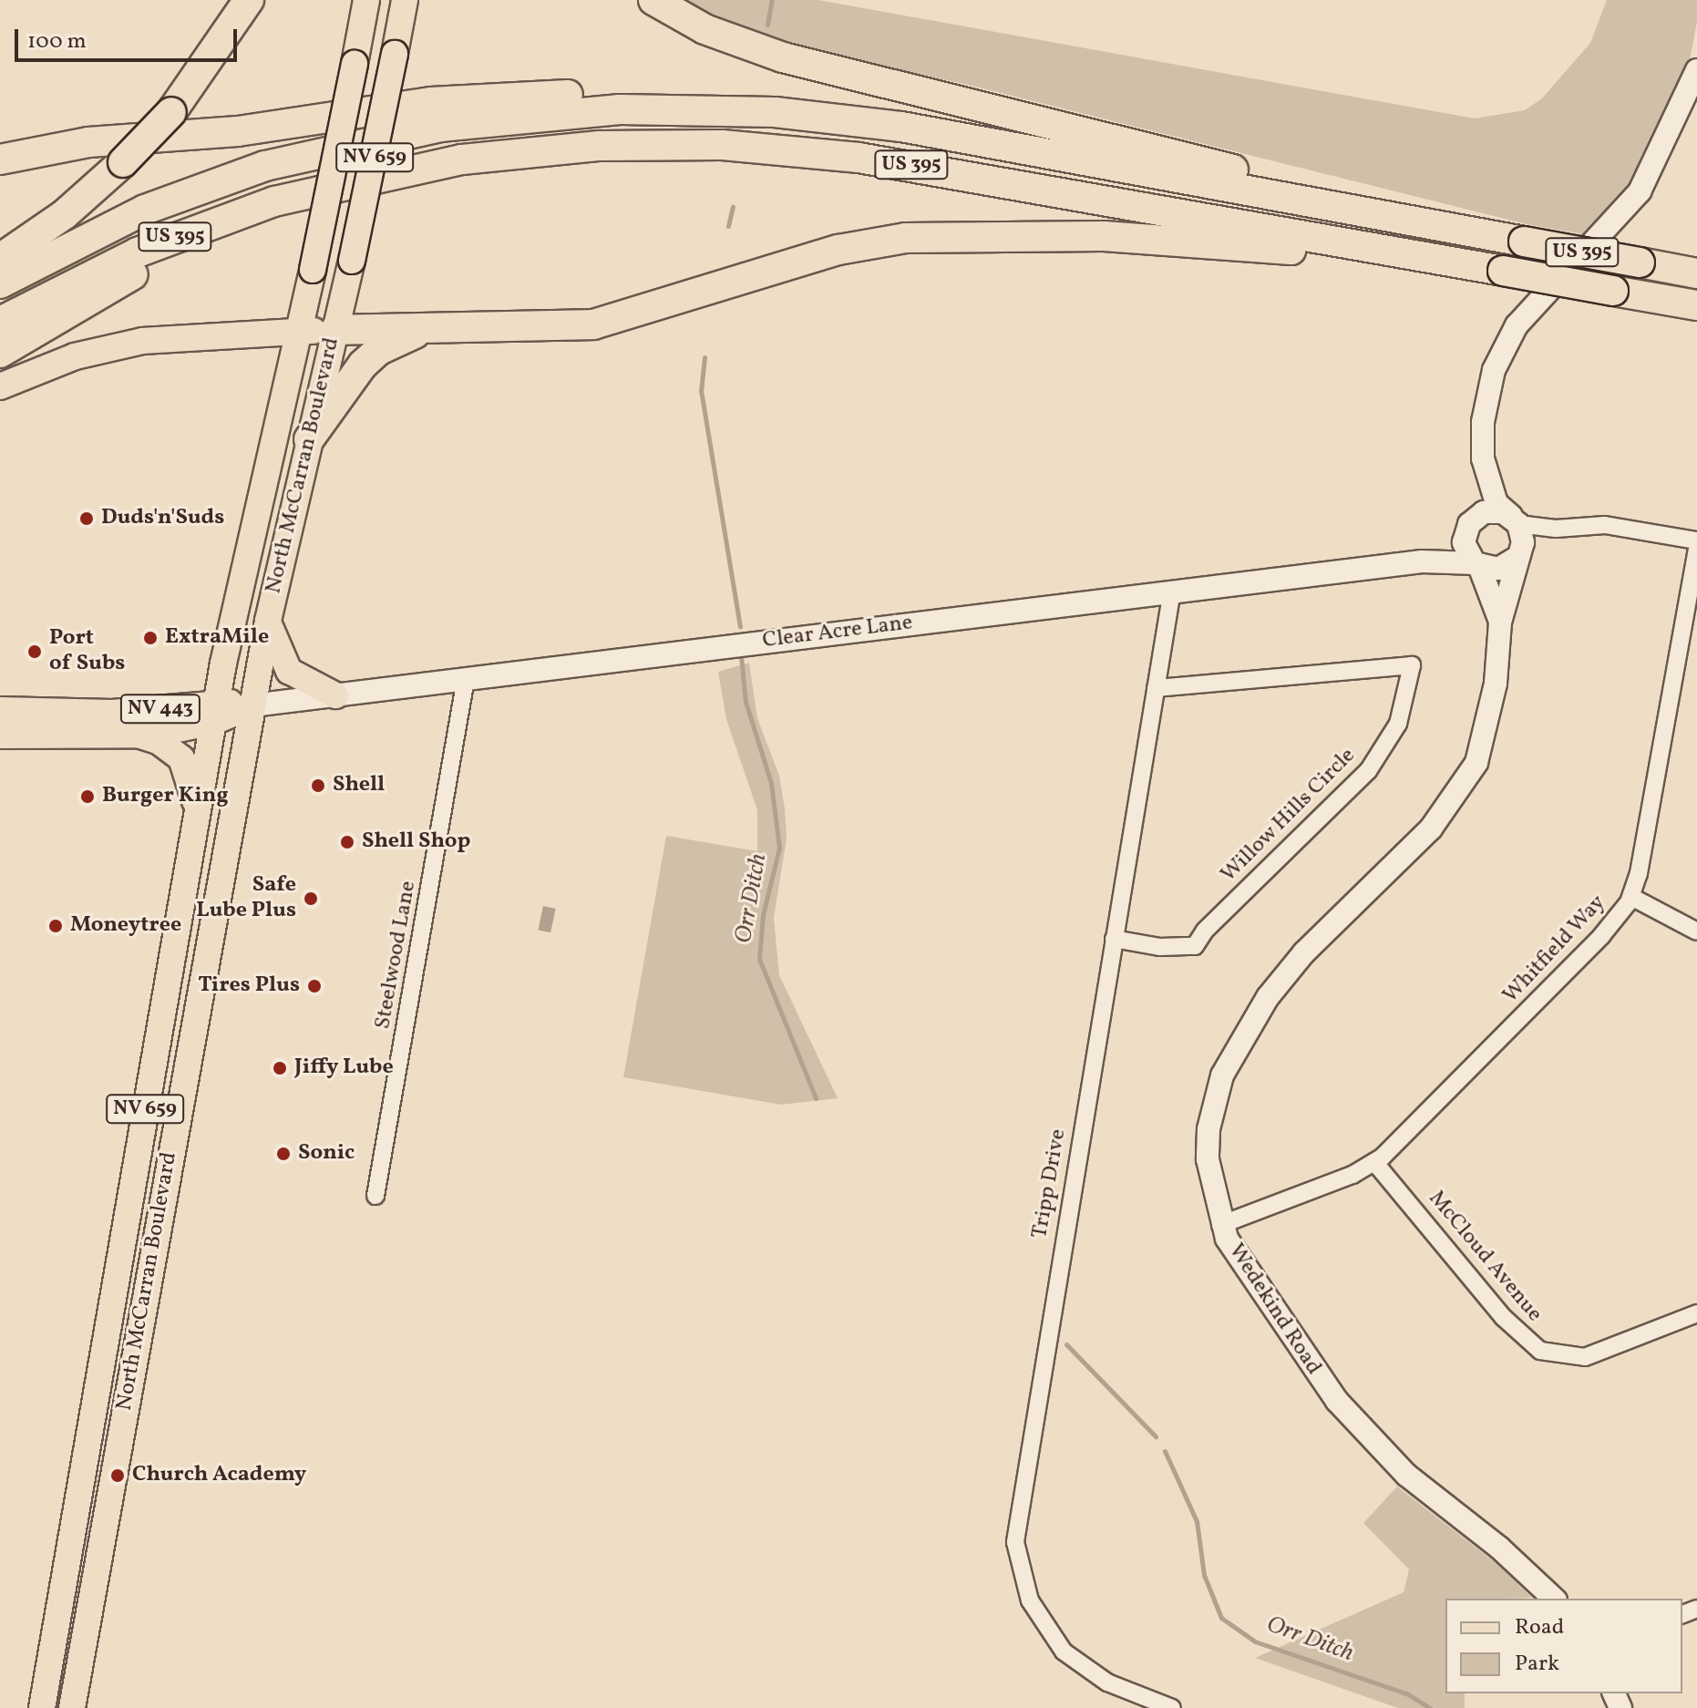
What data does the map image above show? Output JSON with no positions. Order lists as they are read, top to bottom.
{
  "streets": {
    "highway": ["US 395"],
    "main road": [
      "NV 659",
      "North McCarran Boulevard",
      "Clear Acre Lane",
      "NV 443"
    ],
    "street": [
      "Willow Hills Circle",
      "Whitfield Way",
      "Steelwood Lane",
      "Tripp Drive",
      "McCloud Avenue",
      "Wedekind Road"
    ]
  },
  "crossings": [
    ["North McCarran Boulevard", "Clear Acre Lane"],
    ["Clear Acre Lane", "Steelwood Lane"],
    ["Clear Acre Lane", "Tripp Drive"],
    ["Clear Acre Lane", "Wedekind Road"],
    ["Willow Hills Circle", "Tripp Drive"],
    ["Whitfield Way", "McCloud Avenue"],
    ["Whitfield Way", "Wedekind Road"]
  ],
  "water": ["Orr Ditch"],
  "places": [
    "Duds'n'Suds",
    "ExtraMile",
    "Port of Subs",
    "Shell",
    "Burger King",
    "Shell Shop",
    "Safe Lube Plus",
    "Moneytree",
    "Tires Plus",
    "Jiffy Lube",
    "Sonic",
    "Church Academy"
  ],
  "legend": ["Road", "Park"],
  "scale_bar": "100 m"
}
